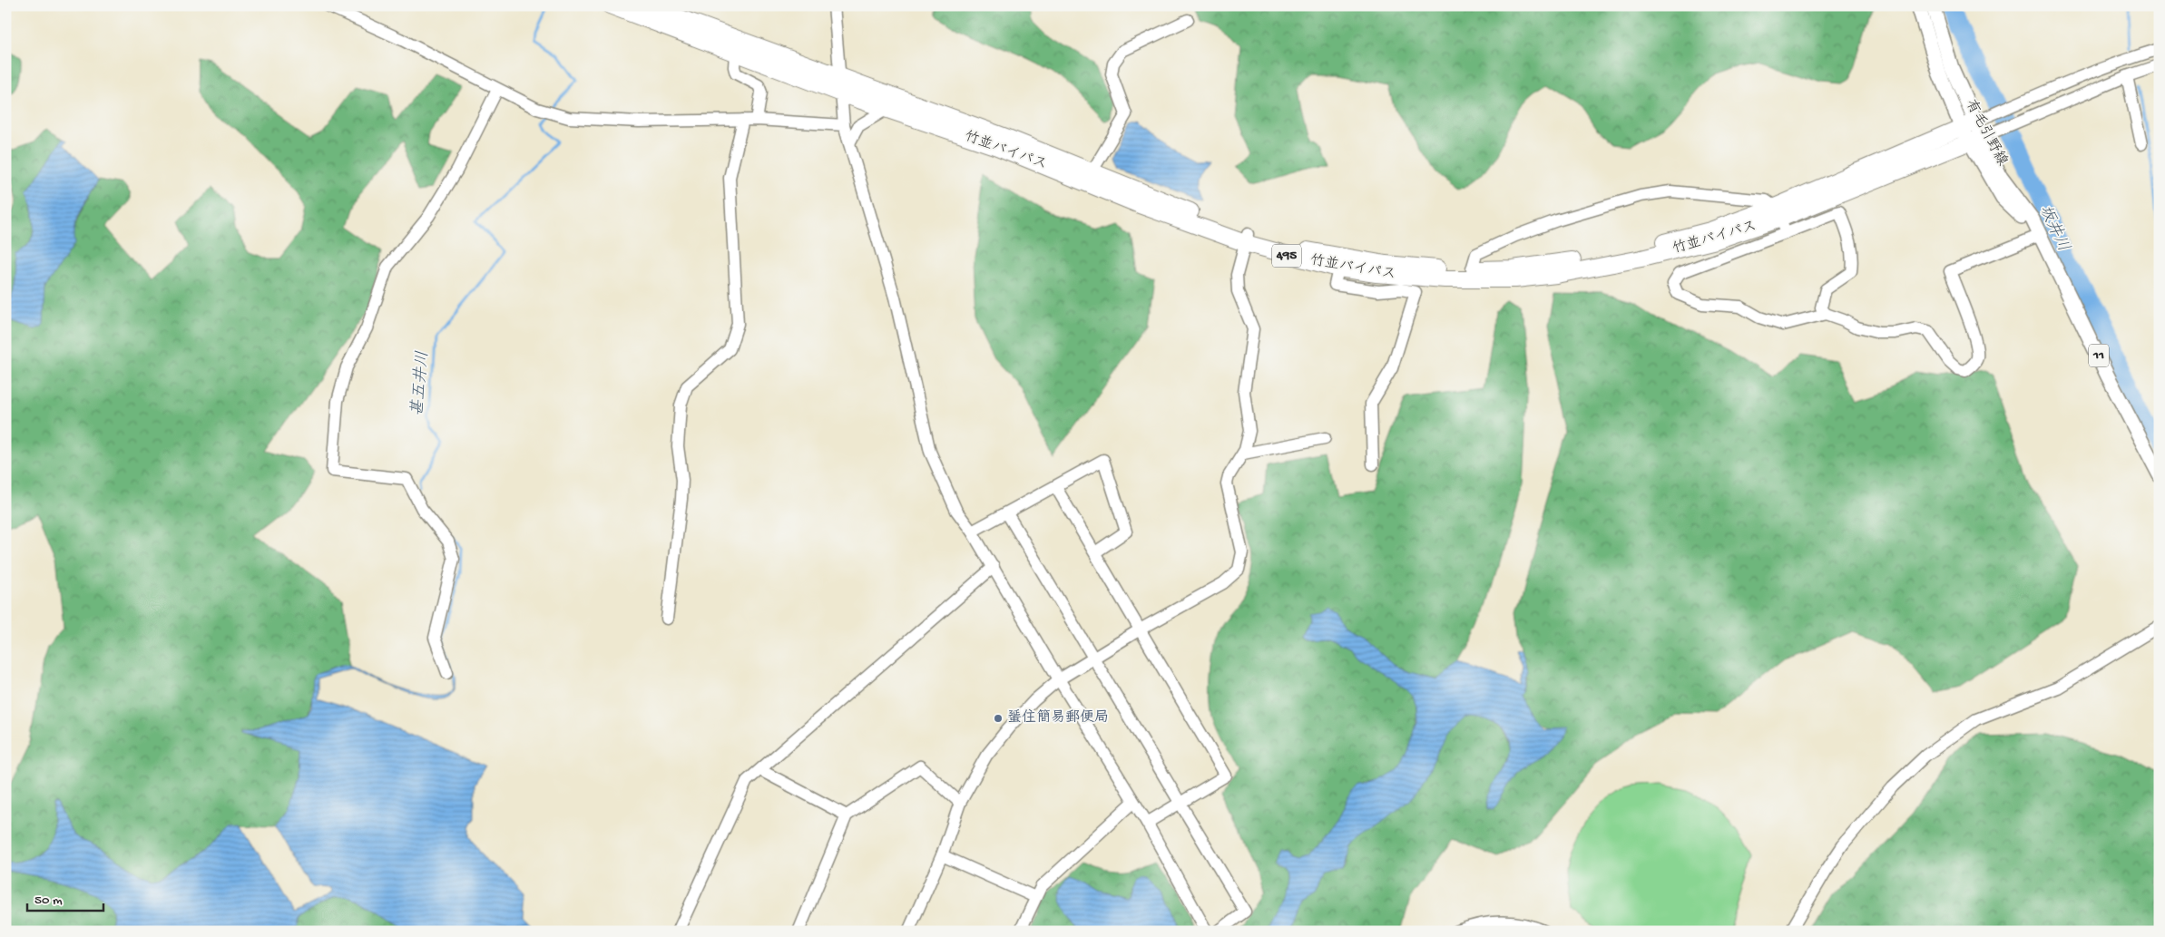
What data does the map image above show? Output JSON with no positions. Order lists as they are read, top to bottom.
{
  "streets": {
    "highway": ["竹並バイパス", "495"],
    "main road": ["有毛引野線", "11"]
  },
  "crossings": [
    ["有毛引野線", "竹並バイパス"]
  ],
  "water": ["坂井川", "甚五井川"],
  "places": ["蜑住簡易郵便局"],
  "scale_bar": "50 m"
}
